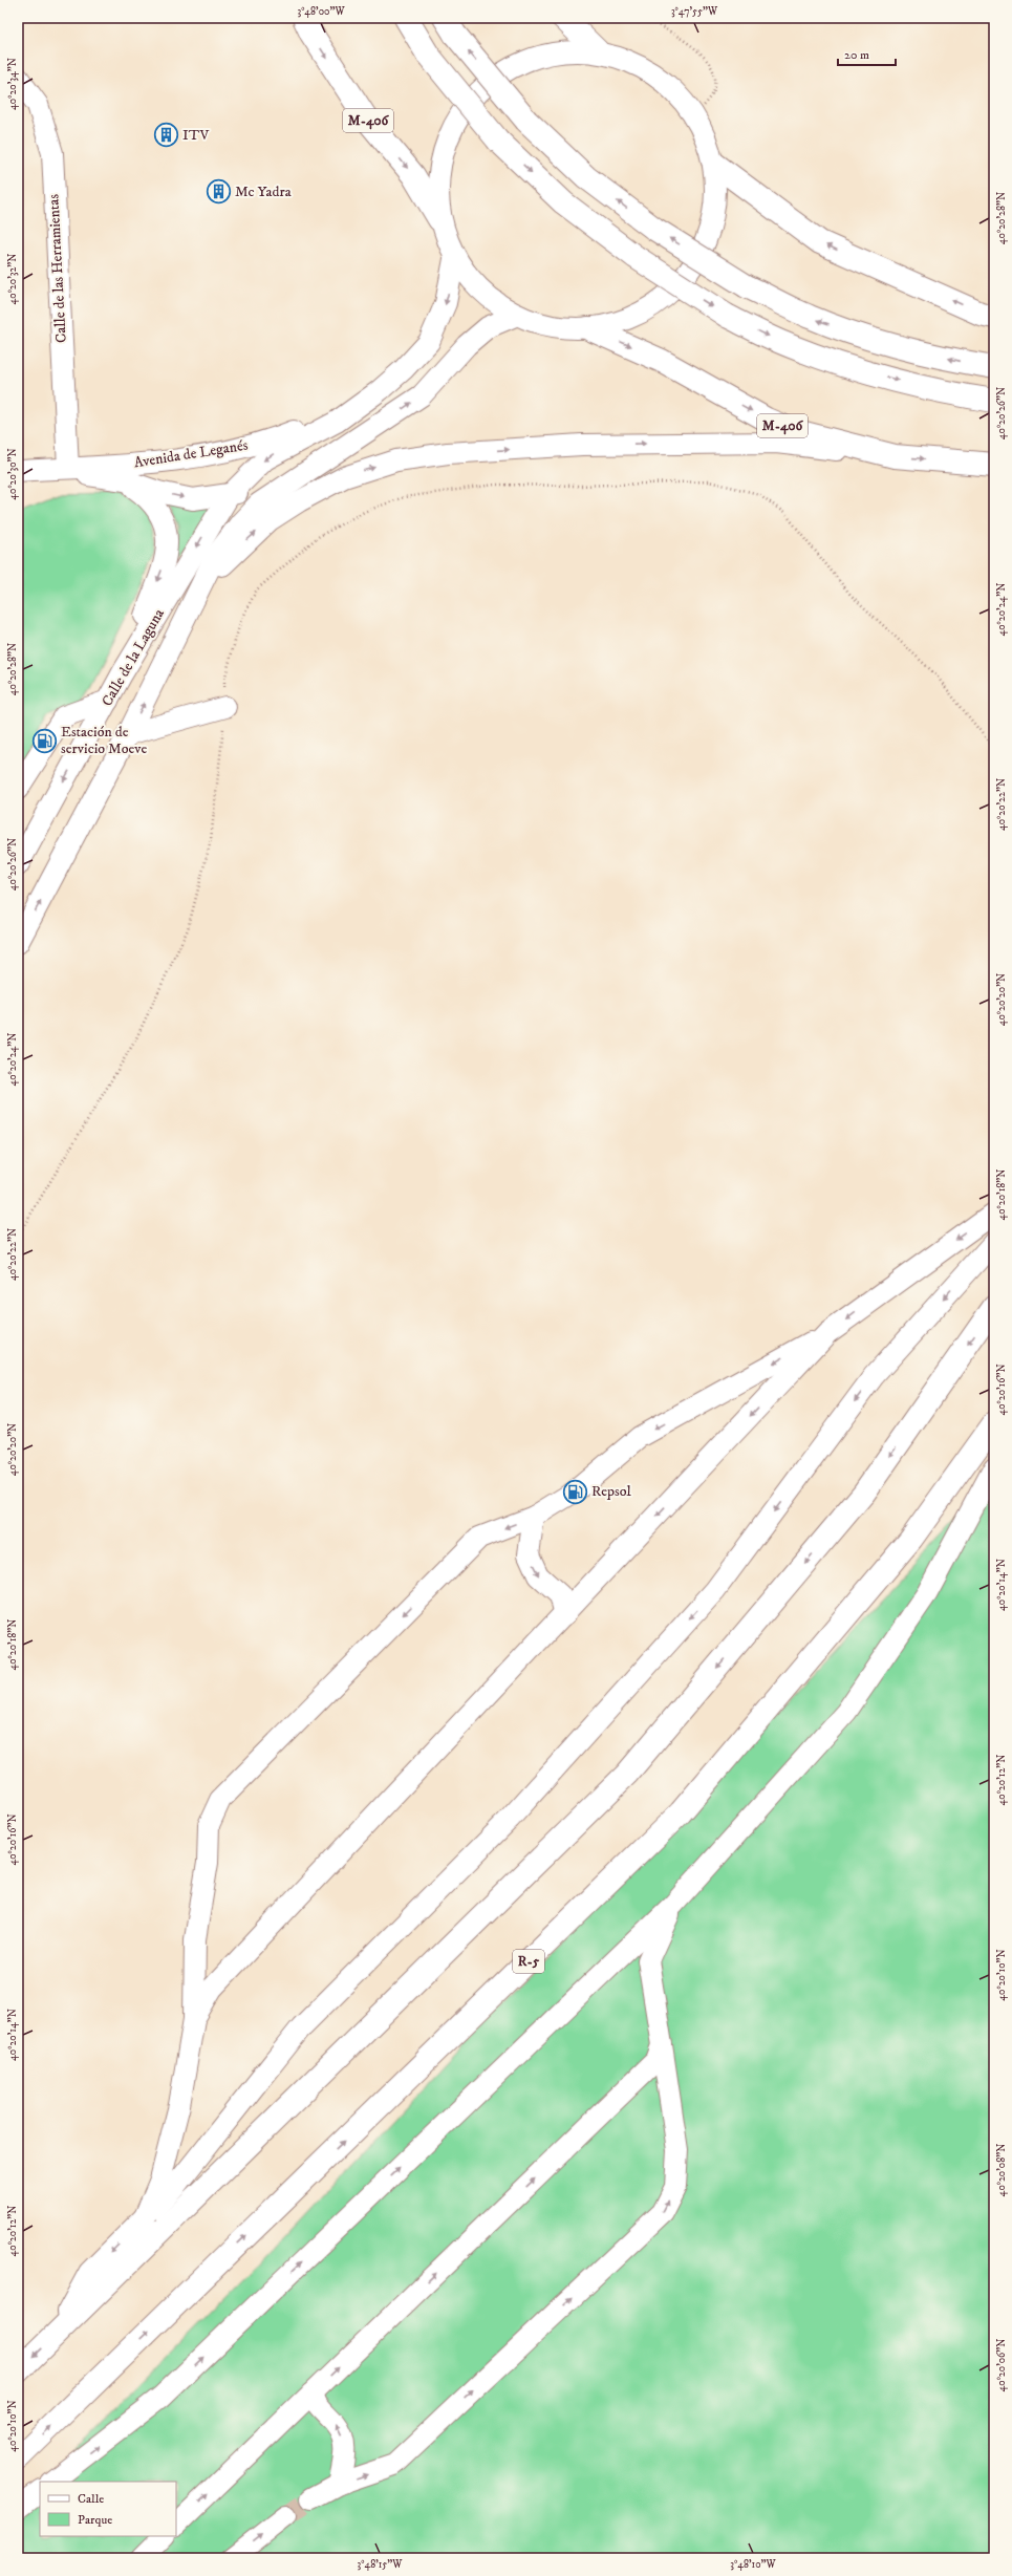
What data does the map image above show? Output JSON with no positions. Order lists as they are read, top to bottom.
{
  "streets": {
    "highway": ["M-406", "R-5"],
    "street": ["Calle de las Herramientas", "Avenida de Leganés", "Calle de la Laguna"]
  },
  "crossings": [
    ["Calle de las Herramientas", "Avenida de Leganés"],
    ["Avenida de Leganés", "Calle de la Laguna"]
  ],
  "places": {
    "building": ["ITV", "Mc Yadra"],
    "fuel station": ["Estación de servicio Moeve", "Repsol"]
  },
  "legend": ["Calle", "Parque"],
  "scale_bar": "20 m",
  "coordinates": [
    "3°48'00\"W",
    "3°47'55\"W",
    "40°20'34\"N",
    "40°20'28\"N",
    "40°20'32\"N",
    "40°20'26\"N",
    "40°20'30\"N",
    "40°20'24\"N",
    "40°20'22\"N",
    "40°20'20\"N",
    "40°20'18\"N",
    "40°20'16\"N",
    "40°20'14\"N",
    "40°20'12\"N",
    "40°20'10\"N",
    "40°20'08\"N",
    "40°20'06\"N",
    "3°48'15\"W",
    "3°48'10\"W"
  ]
}
